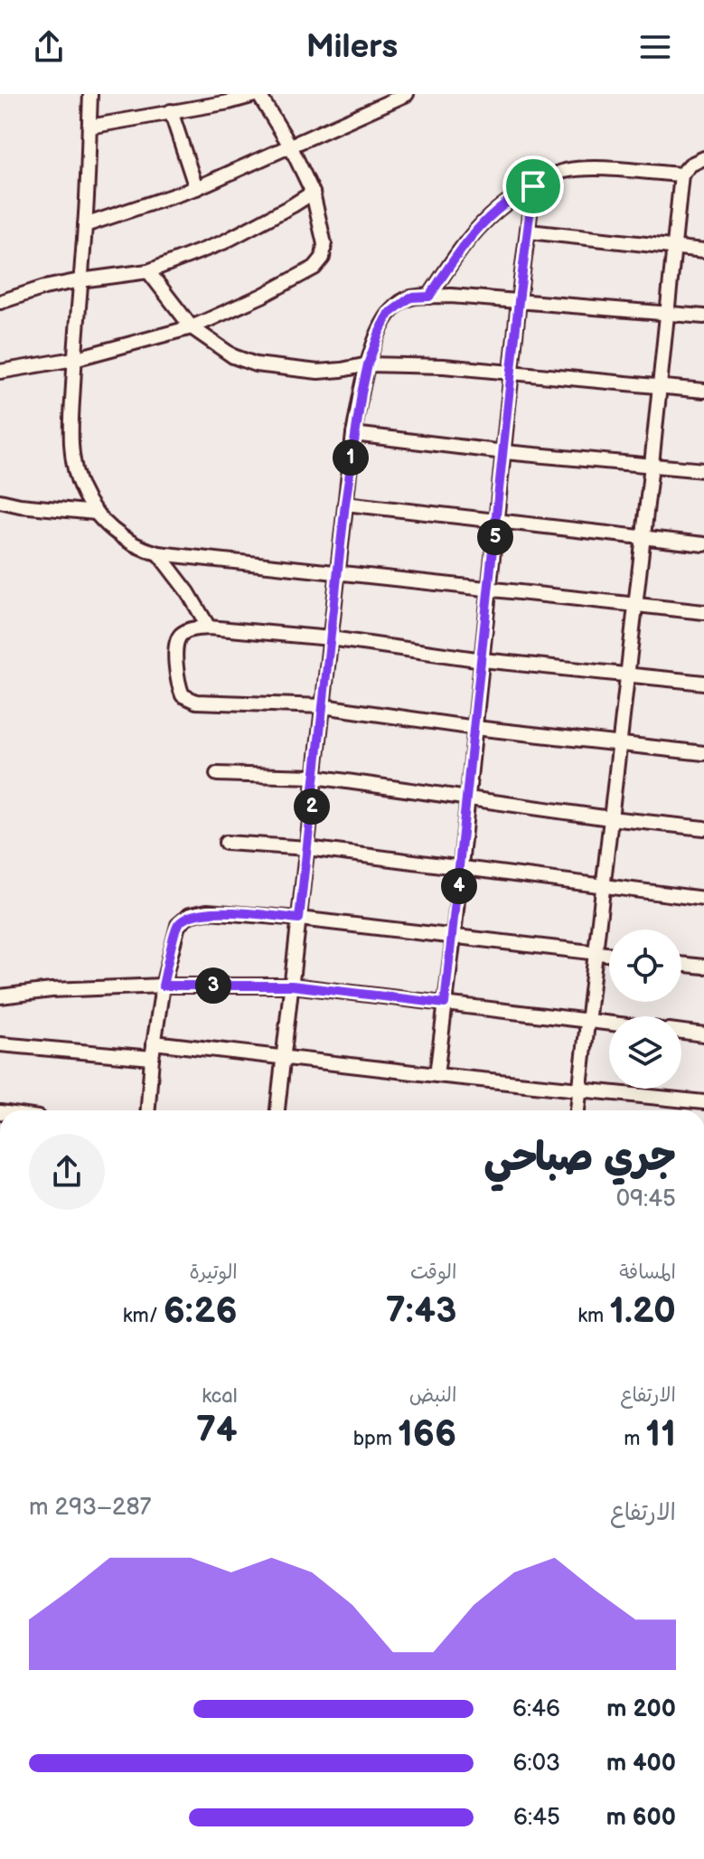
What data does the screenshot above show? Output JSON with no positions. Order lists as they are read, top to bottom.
{
  "page": {
    "header": "Milers",
    "pins": [
      "1",
      "5",
      "2",
      "4",
      "3"
    ],
    "heading": ["جري صباحي", "09:45"],
    "stats": [
      ["المسافة", "1.20 km"],
      ["الوقت", "7:43"],
      ["الوتيرة", "6:26 /km"],
      ["الارتفاع", "11 m"],
      ["النبض", "166 bpm"],
      ["kcal", "74"]
    ],
    "chart": ["الارتفاع", "287–293 m"],
    "list": [
      {
        "name": "200 m",
        "note": "6:46"
      },
      {
        "name": "400 m",
        "note": "6:03"
      },
      {
        "name": "600 m",
        "note": "6:45"
      }
    ]
  }
}
